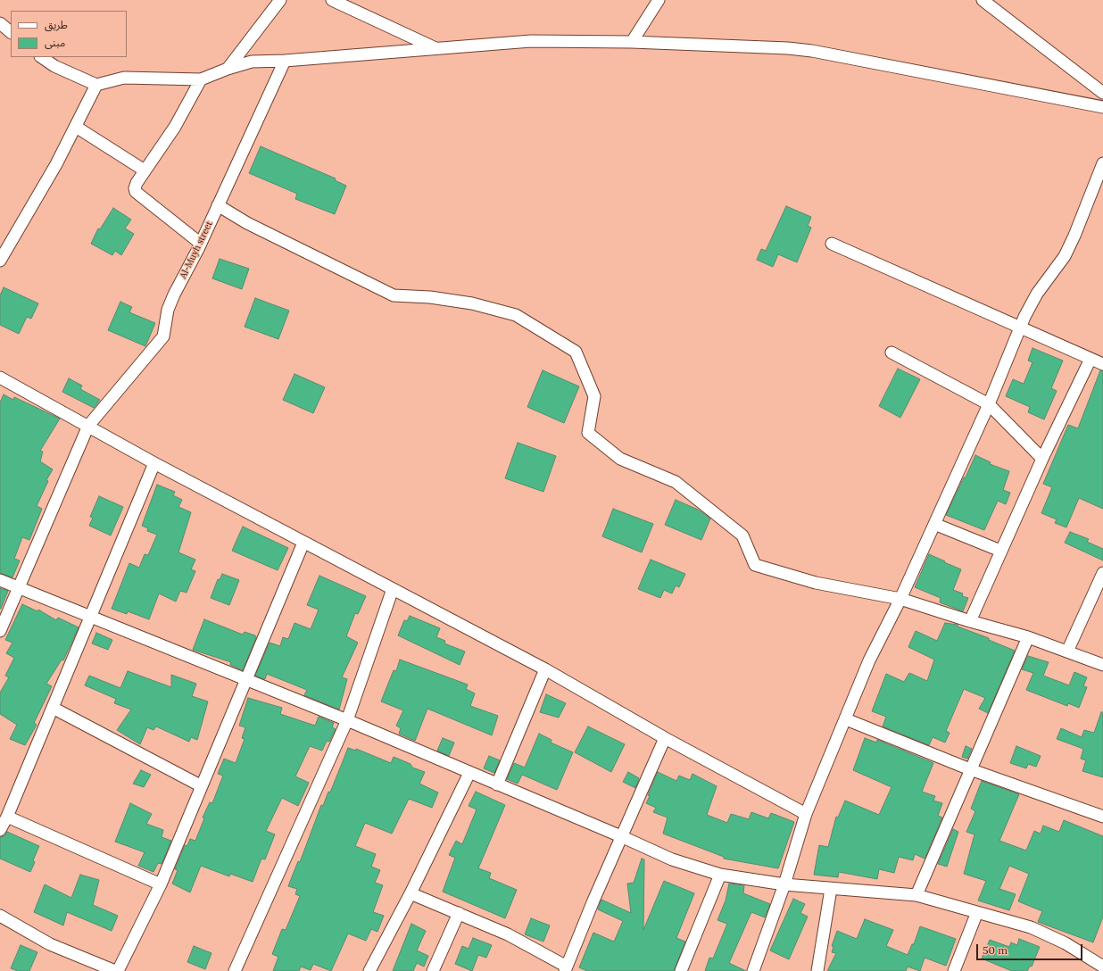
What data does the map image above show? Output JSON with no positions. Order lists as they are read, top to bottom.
{
  "streets": {
    "street": ["Al-Muyh street"]
  },
  "legend": ["طريق", "مبنى"],
  "scale_bar": "50 m"
}
